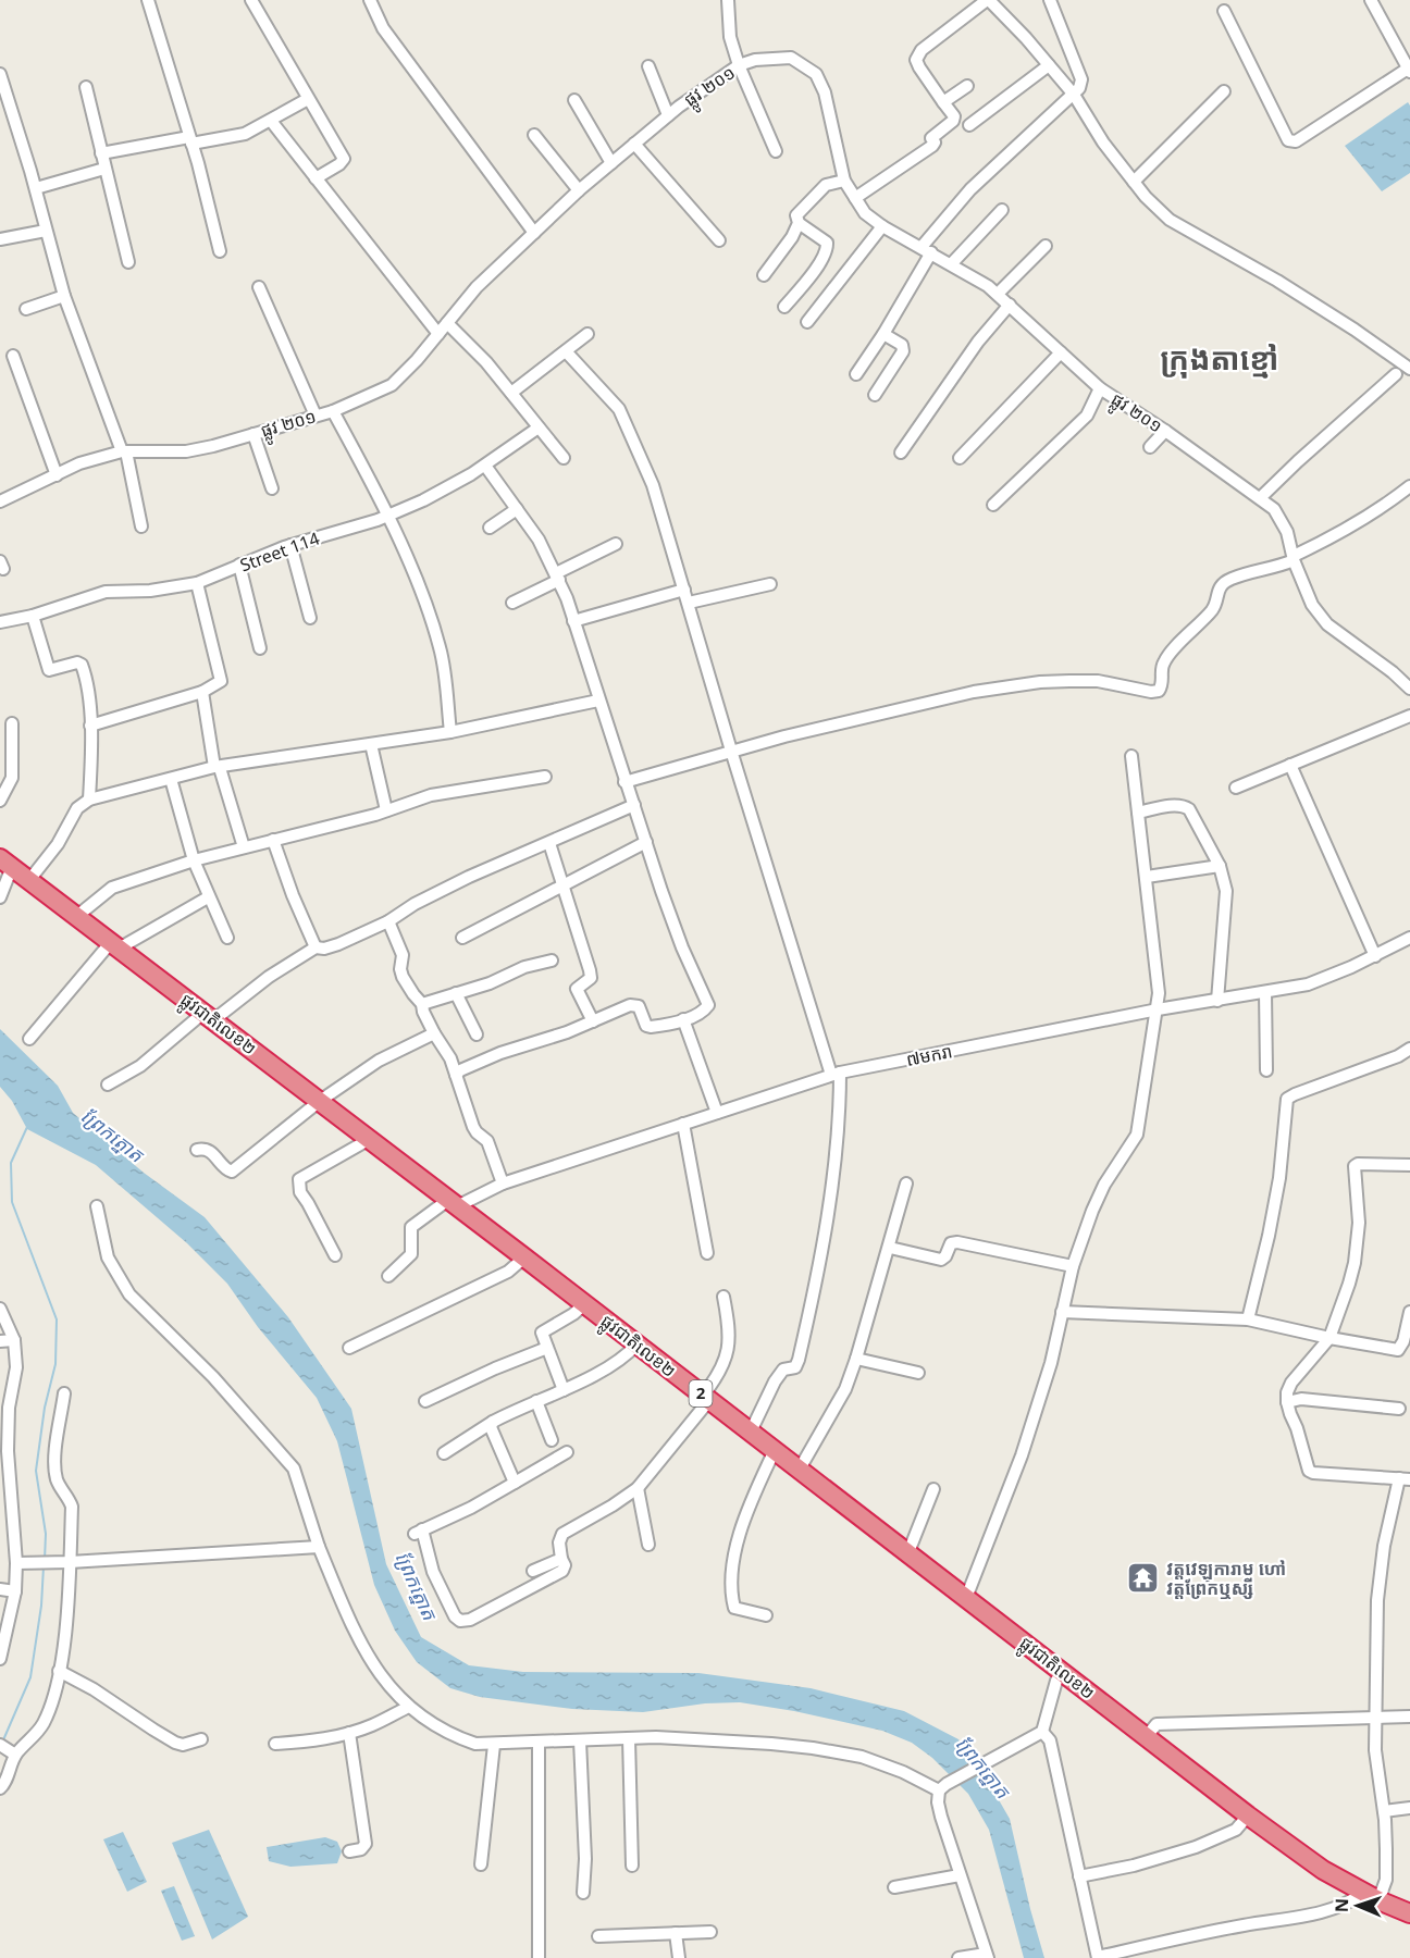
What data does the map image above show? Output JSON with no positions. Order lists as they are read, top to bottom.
{
  "streets": {
    "highway": ["ផ្លូវជាតិលេខ២", "2"],
    "street": ["ផ្លូវ ២០១", "Street 114", "៧មករា"]
  },
  "crossings": [
    ["ផ្លូវជាតិលេខ២", "៧មករា"]
  ],
  "districts": ["ក្រុងតាខ្មៅ"],
  "water": ["ព្រែកត្នោត"],
  "places": {
    "temple": ["វត្តវេឡុការាម ហៅ វត្តព្រែកឬស្សី"]
  },
  "north": "left"
}
